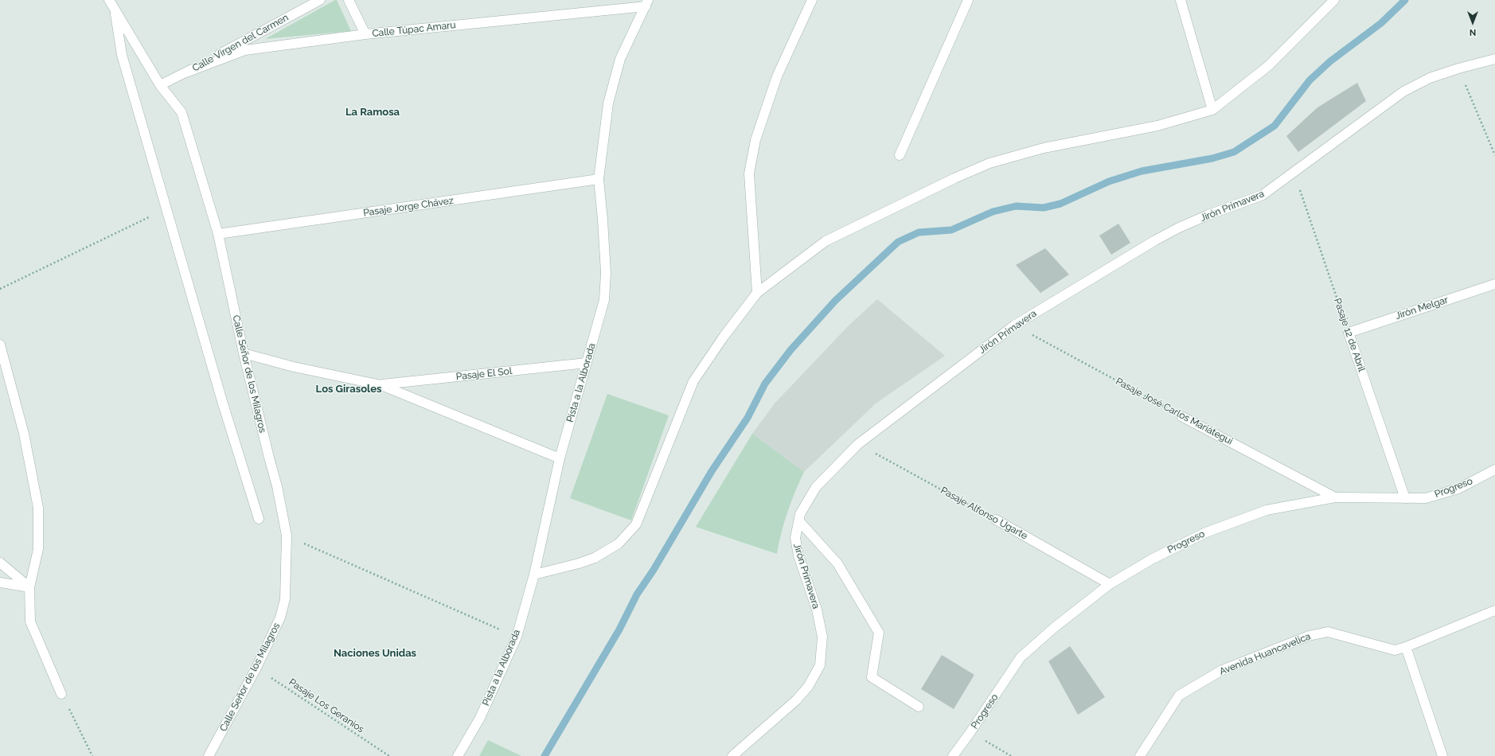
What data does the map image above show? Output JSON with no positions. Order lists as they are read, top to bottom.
{
  "streets": {
    "street": [
      "Calle Túpac Amaru",
      "Calle Virgen del Carmen",
      "Jirón Primavera",
      "Pasaje Jorge Chávez",
      "Jirón Melgar",
      "Pasaje 12 de Abril",
      "Calle Señor de los Milagros",
      "Pasaje El Sol",
      "Pista a la Alborada",
      "Pasaje José Carlos Mariátegui",
      "Progreso",
      "Pasaje Alfonso Ugarte",
      "Avenida Huancavelica"
    ],
    "path": ["Pasaje Los Geranios"]
  },
  "crossings": [
    ["Calle Túpac Amaru", "Calle Virgen del Carmen"],
    ["Calle Túpac Amaru", "Pista a la Alborada"],
    ["Calle Virgen del Carmen", "Calle Señor de los Milagros"],
    ["Jirón Primavera", "Pasaje 12 de Abril"],
    ["Jirón Primavera", "Pasaje José Carlos Mariátegui"],
    ["Jirón Primavera", "Pasaje Alfonso Ugarte"],
    ["Pasaje Jorge Chávez", "Calle Señor de los Milagros"],
    ["Pasaje Jorge Chávez", "Pista a la Alborada"],
    ["Jirón Melgar", "Pasaje 12 de Abril"],
    ["Pasaje 12 de Abril", "Progreso"],
    ["Calle Señor de los Milagros", "Pasaje El Sol"],
    ["Calle Señor de los Milagros", "Pasaje Los Geranios"],
    ["Pasaje El Sol", "Pista a la Alborada"],
    ["Pasaje José Carlos Mariátegui", "Progreso"],
    ["Progreso", "Pasaje Alfonso Ugarte"]
  ],
  "districts": ["La Ramosa", "Los Girasoles", "Naciones Unidas"],
  "north": "bottom"
}
